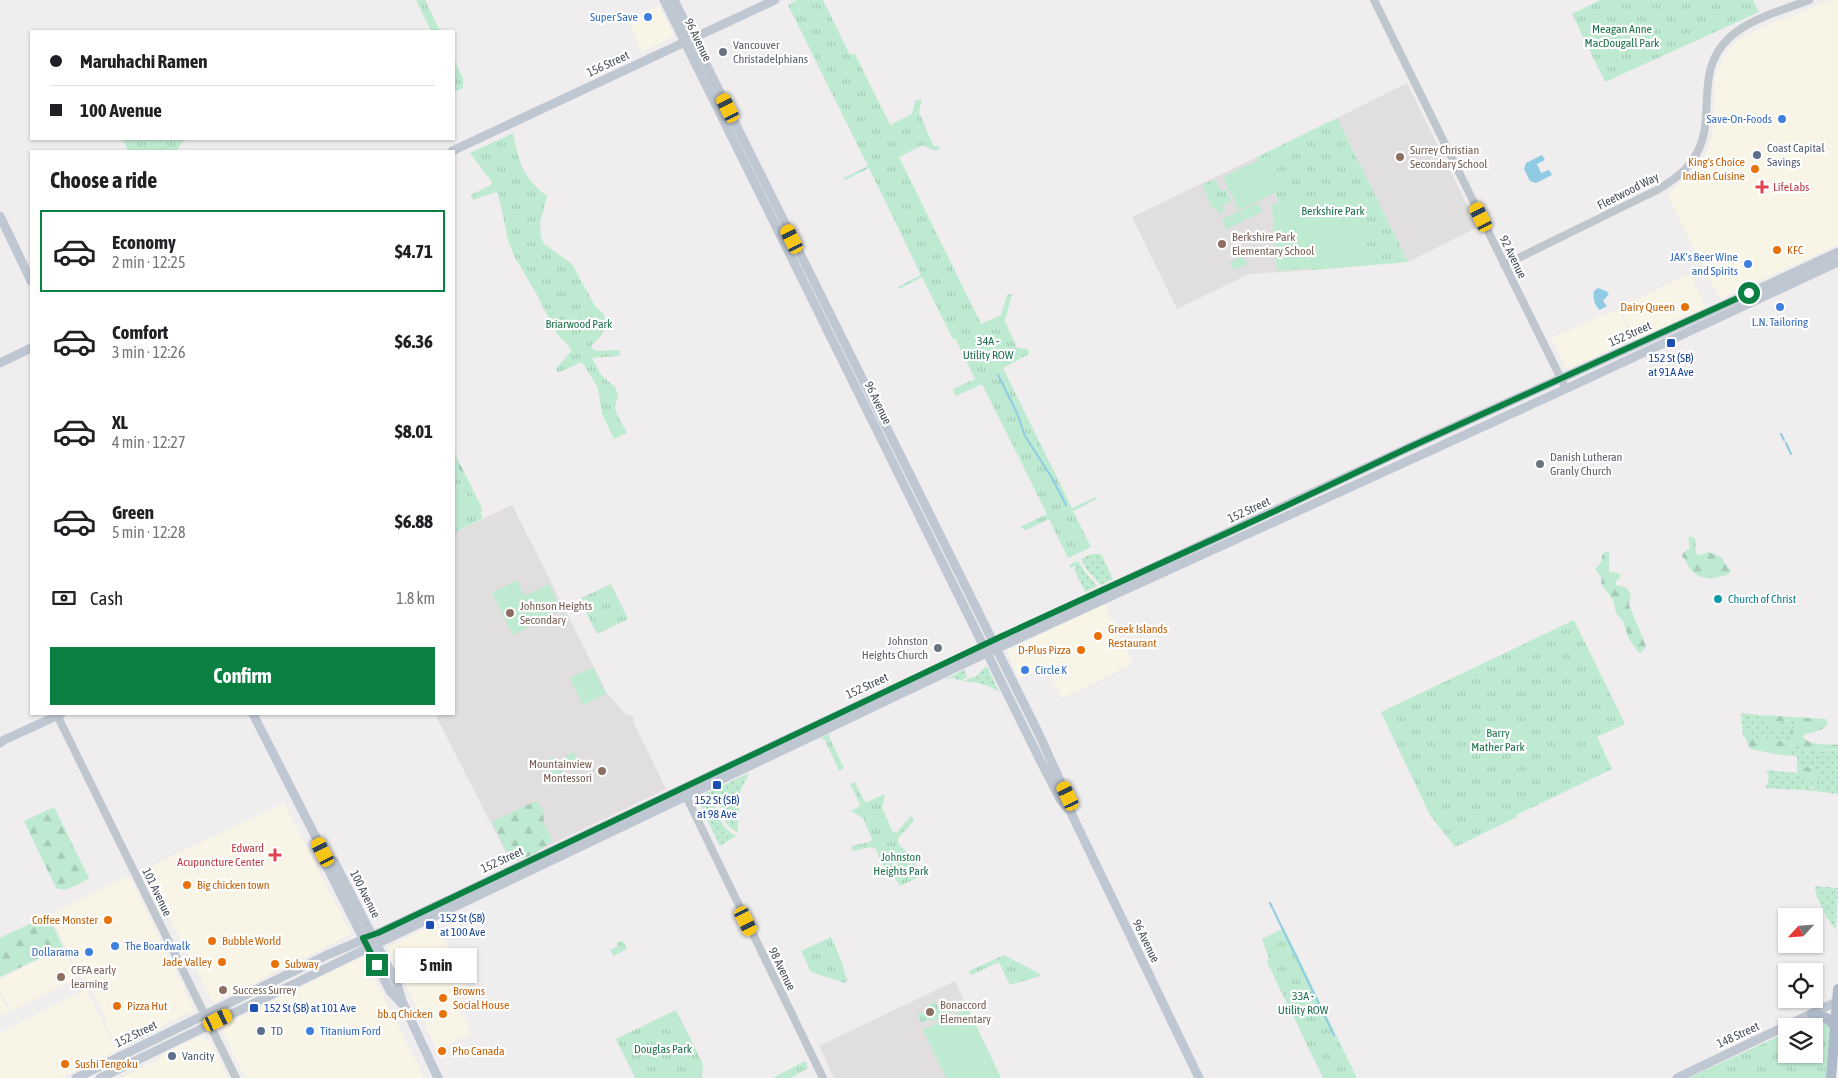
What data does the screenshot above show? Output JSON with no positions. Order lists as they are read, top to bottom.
{
  "streets": {
    "main road": [
      "96 Avenue",
      "156 Street",
      "152 Street",
      "100 Avenue",
      "148 Street"
    ],
    "street": [
      "Fleetwood Way",
      "92 Avenue",
      "101 Avenue",
      "98 Avenue"
    ]
  },
  "crossings": [
    ["96 Avenue", "156 Street"],
    ["96 Avenue", "152 Street"],
    ["Fleetwood Way", "92 Avenue"],
    ["92 Avenue", "152 Street"],
    ["152 Street", "101 Avenue"],
    ["152 Street", "100 Avenue"],
    ["152 Street", "98 Avenue"]
  ],
  "parks": [
    "Meagan Anne MacDougall Park",
    "Berkshire Park",
    "Briarwood Park",
    "34A - Utility ROW",
    "Barry Mather Park",
    "Johnston Heights Park",
    "33A - Utility ROW",
    "Douglas Park"
  ],
  "places": {
    "other": [
      "Super Save",
      "Vancouver Christadelphians",
      "Save-On-Foods",
      "Coast Capital Savings",
      "Surrey Christian Secondary School",
      "King's Choice Indian Cuisine",
      "Berkshire Park Elementary School",
      "KFC",
      "JAK's Beer Wine and Spirits",
      "Dairy Queen",
      "L.N. Tailoring",
      "Danish Lutheran Granly Church",
      "Church of Christ",
      "Johnson Heights Secondary",
      "Greek Islands Restaurant",
      "Johnston Heights Church",
      "D-Plus Pizza",
      "Circle K",
      "Mountainview Montessori",
      "Big chicken town",
      "Coffee Monster",
      "Bubble World",
      "The Boardwalk",
      "Dollarama",
      "Jade Valley",
      "Subway",
      "CEFA early learning",
      "Success Surrey",
      "Browns Social House",
      "Pizza Hut",
      "Bonaccord Elementary",
      "bb.q Chicken",
      "TD",
      "Titanium Ford",
      "Pho Canada",
      "Vancity",
      "Sushi Tengoku"
    ],
    "health": ["LifeLabs", "Edward Acupuncture Center"],
    "transit": [
      "152 St (SB) at 91A Ave",
      "152 St (SB) at 98 Ave",
      "152 St (SB) at 100 Ave",
      "152 St (SB) at 101 Ave"
    ]
  },
  "north": "bottom left",
  "page": {
    "banner": ["Maruhachi Ramen", "100 Avenue"],
    "heading": "Choose a ride",
    "list": [
      {
        "name": "Economy",
        "note": "2 min · 12:25",
        "value": "$4.71"
      },
      {
        "name": "Comfort",
        "note": "3 min · 12:26",
        "value": "$6.36"
      },
      {
        "name": "XL",
        "note": "4 min · 12:27",
        "value": "$8.01"
      },
      {
        "name": "Green",
        "note": "5 min · 12:28",
        "value": "$6.88"
      }
    ],
    "pay": ["Cash", "1.8 km"],
    "buttons": "Confirm",
    "bubble": "5 min"
  }
}
